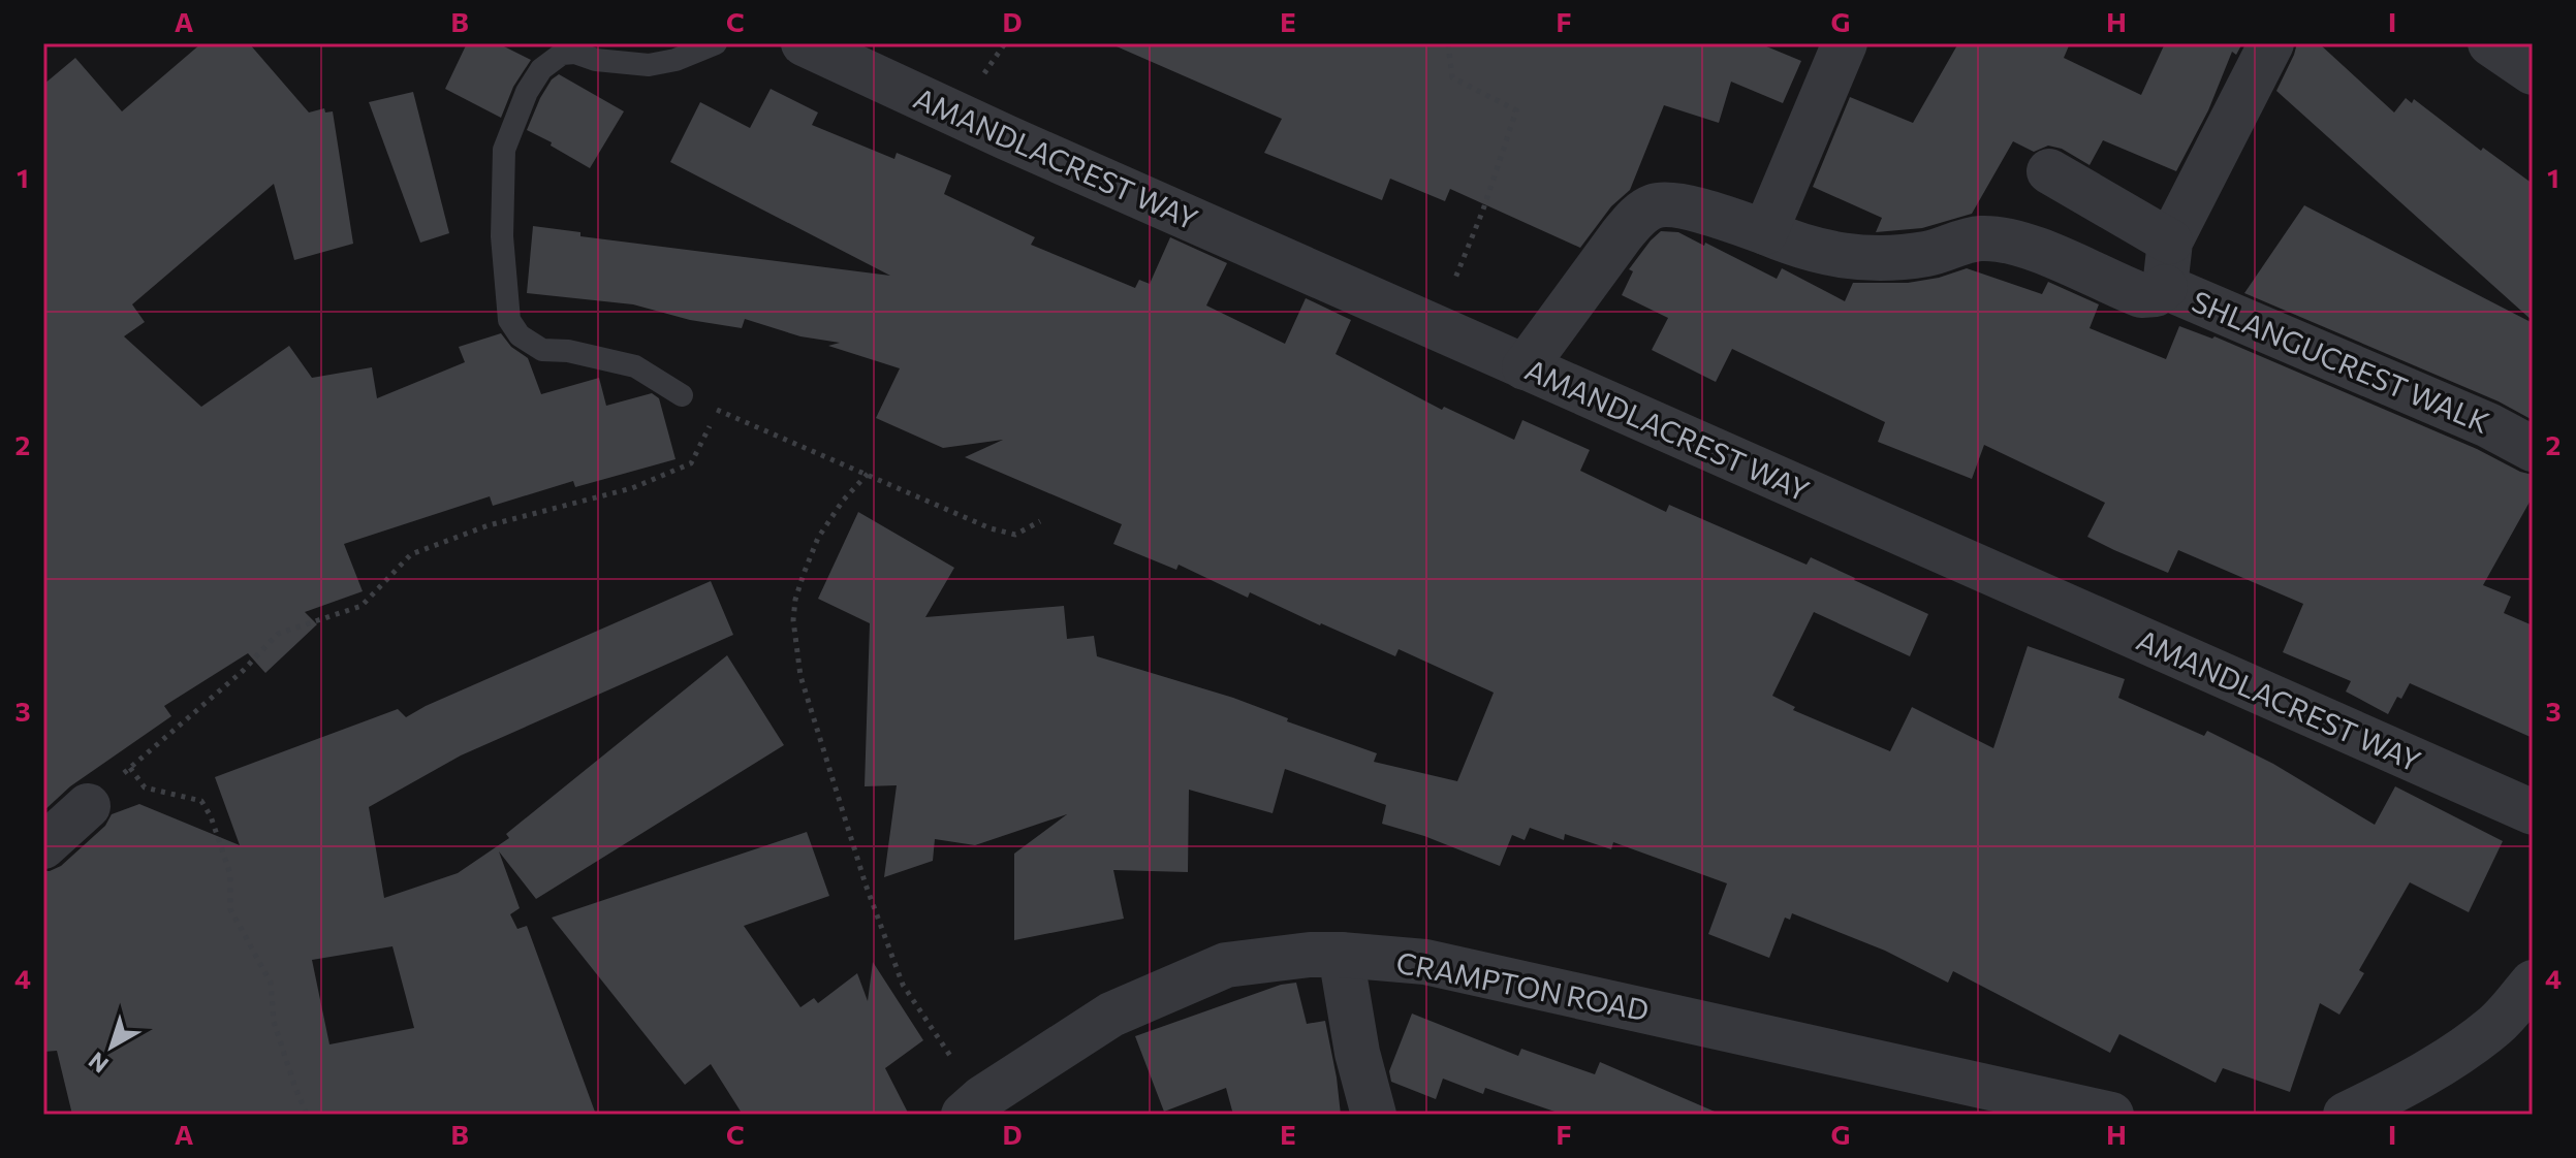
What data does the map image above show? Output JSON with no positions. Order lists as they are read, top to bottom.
{
  "streets": {
    "street": ["AMANDLACREST WAY", "SHLANGUCREST WALK", "CRAMPTON ROAD"]
  },
  "north": "bottom left",
  "grid": {
    "columns": [
      "A",
      "B",
      "C",
      "D",
      "E",
      "F",
      "G",
      "H",
      "I"
    ],
    "rows": [
      "1",
      "2",
      "3",
      "4"
    ]
  }
}
